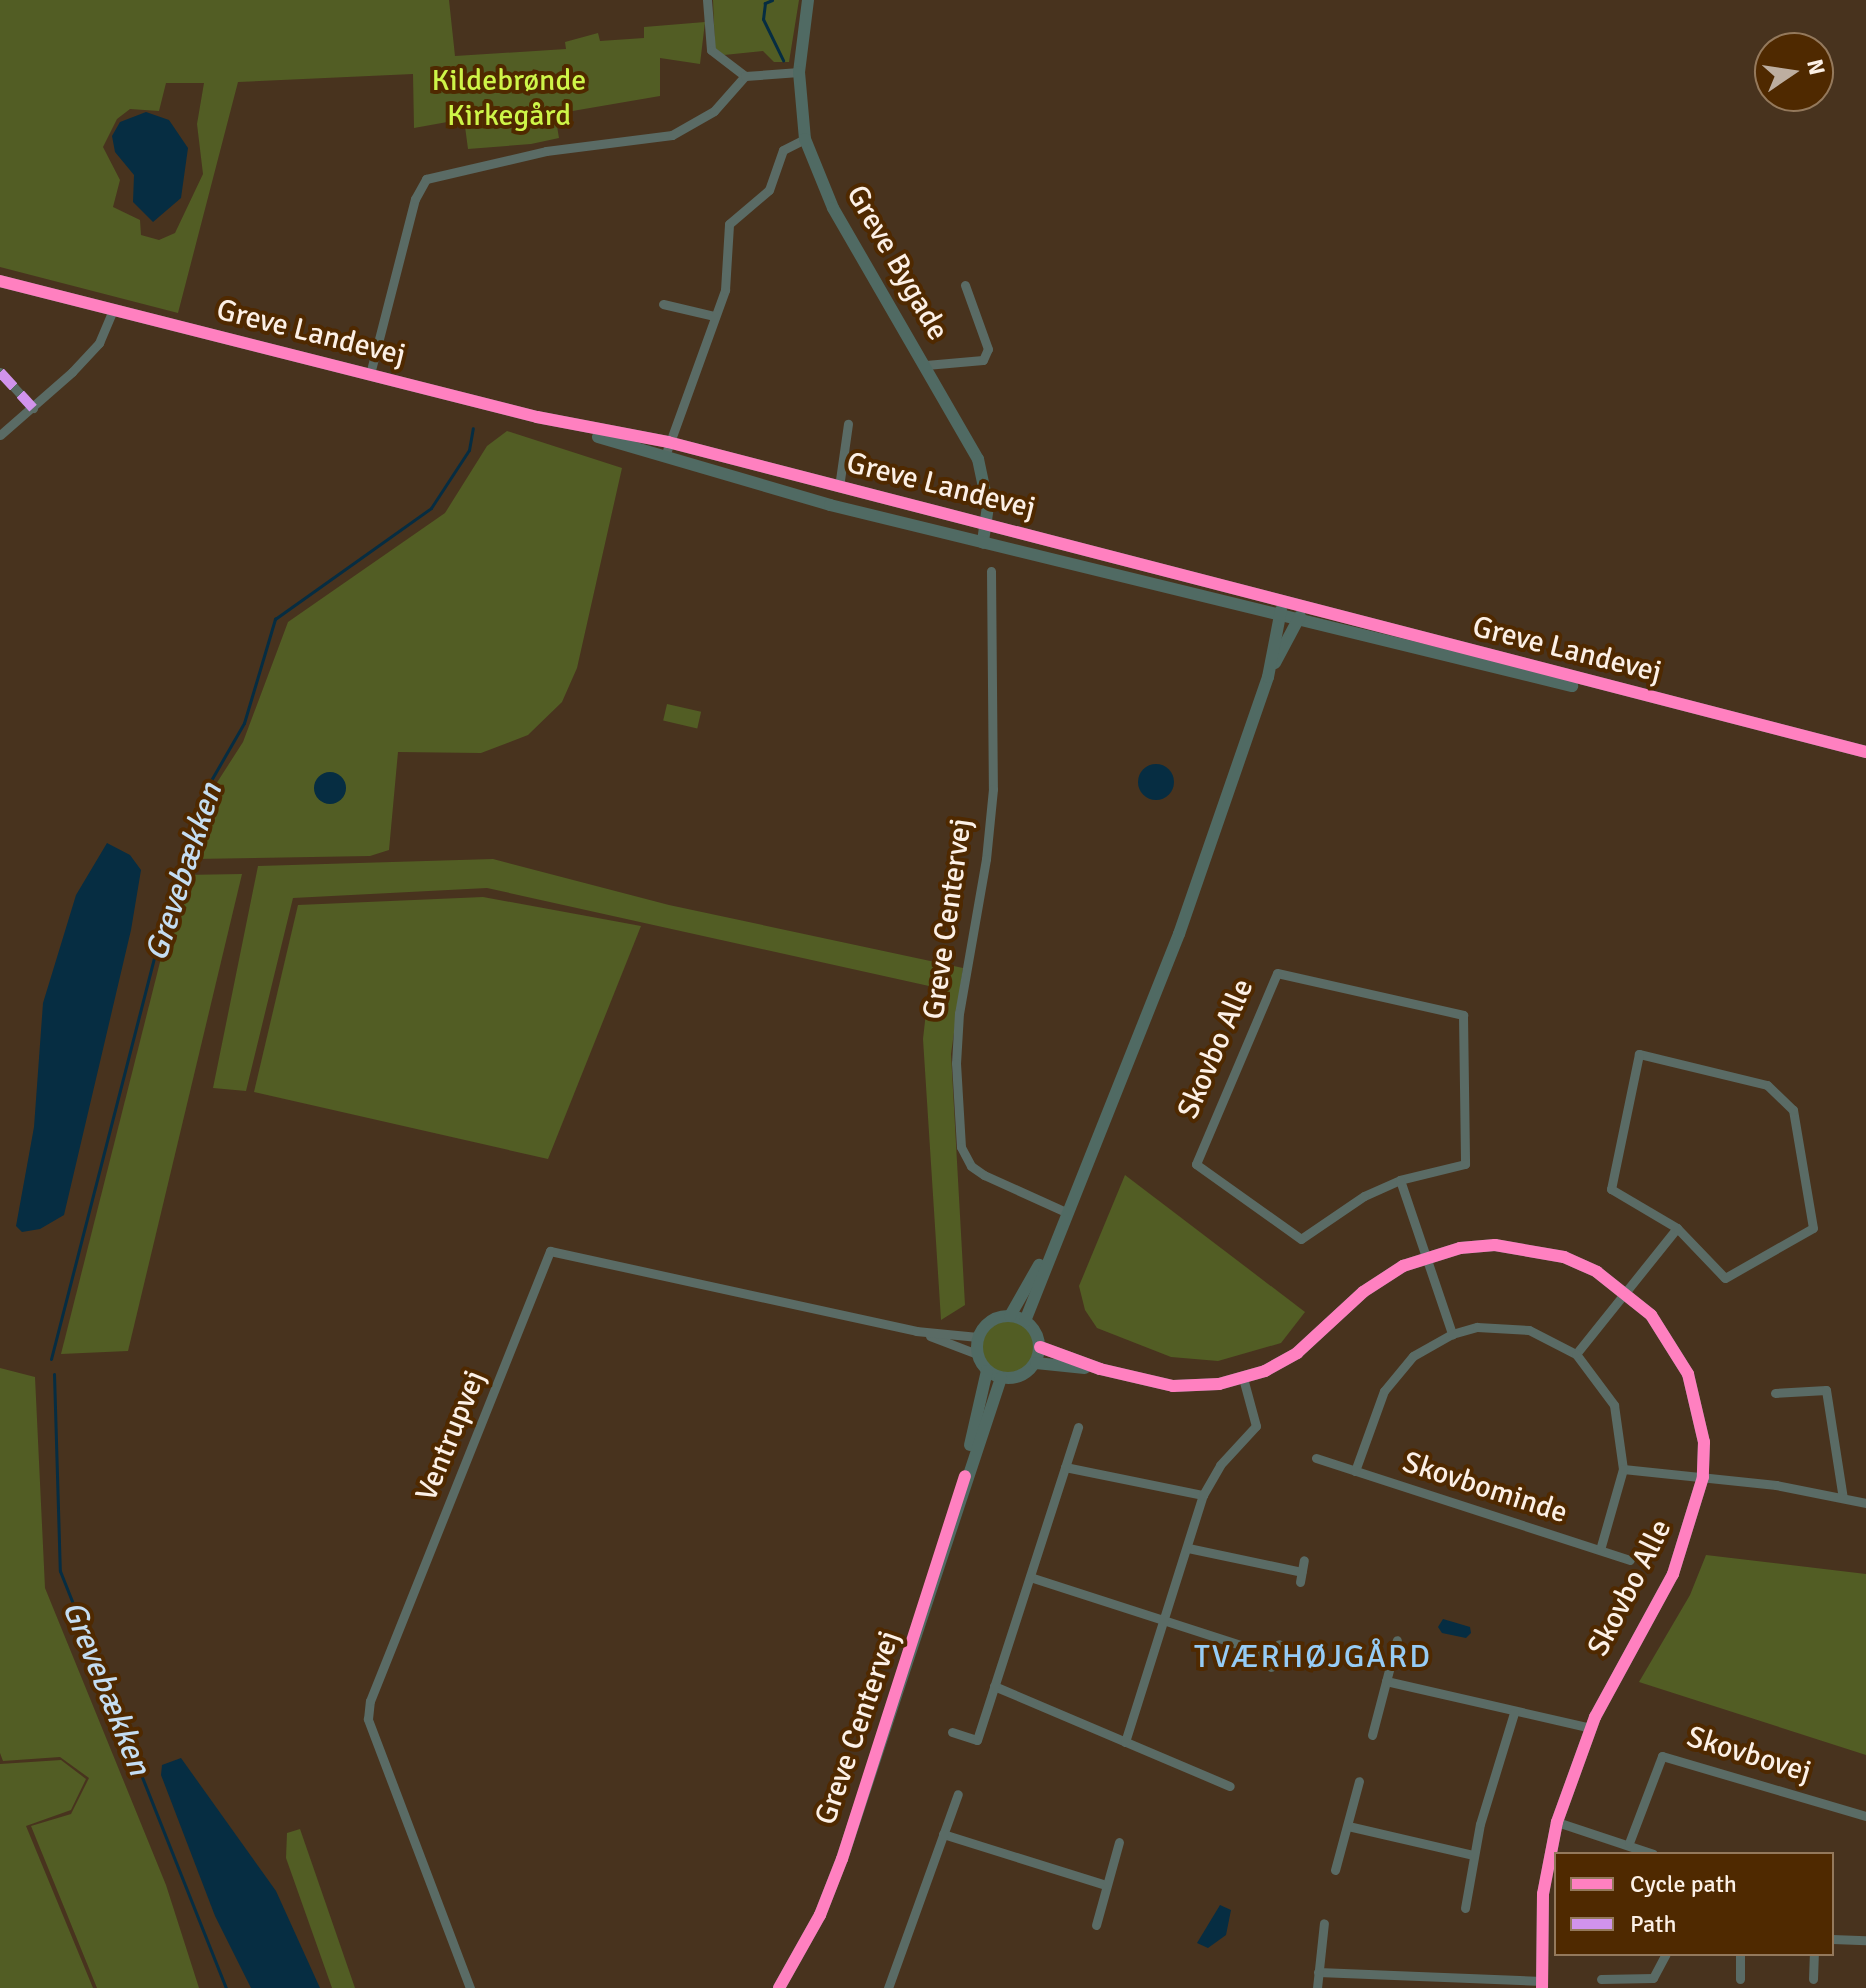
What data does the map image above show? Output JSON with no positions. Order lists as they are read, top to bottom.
{
  "streets": {
    "street": [
      "Greve Bygade",
      "Greve Landevej",
      "Greve Centervej",
      "Skovbo Alle",
      "Ventrupvej",
      "Skovbominde",
      "Skovbovej"
    ]
  },
  "crossings": [
    ["Greve Bygade", "Greve Landevej"],
    ["Greve Centervej", "Skovbo Alle"],
    ["Greve Centervej", "Ventrupvej"],
    ["Skovbo Alle", "Ventrupvej"]
  ],
  "districts": ["TVÆRHØJGÅRD"],
  "water": ["Grevebækken"],
  "parks": ["Kildebrønde Kirkegård"],
  "legend": ["Cycle path", "Path"],
  "north": "right"
}
